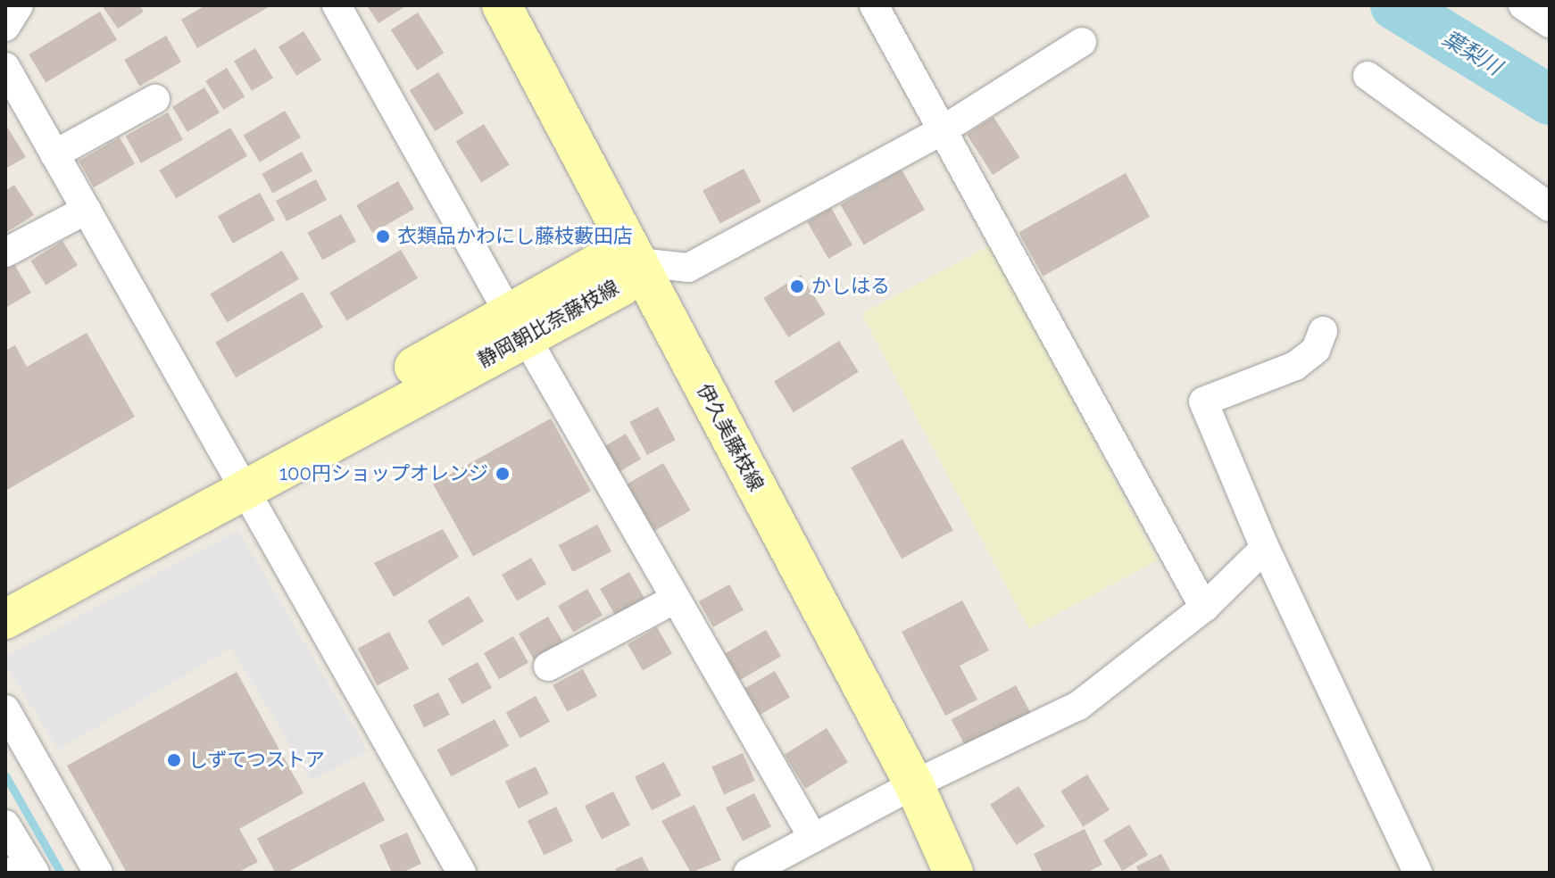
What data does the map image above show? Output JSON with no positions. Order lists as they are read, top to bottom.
{
  "streets": {
    "main road": ["静岡朝比奈藤枝線", "伊久美藤枝線"]
  },
  "crossings": [
    ["静岡朝比奈藤枝線", "伊久美藤枝線"]
  ],
  "water": ["葉梨川"],
  "places": [
    "衣類品かわにし藤枝藪田店",
    "かしはる",
    "100円ショップオレンジ",
    "しずてつストア"
  ]
}
